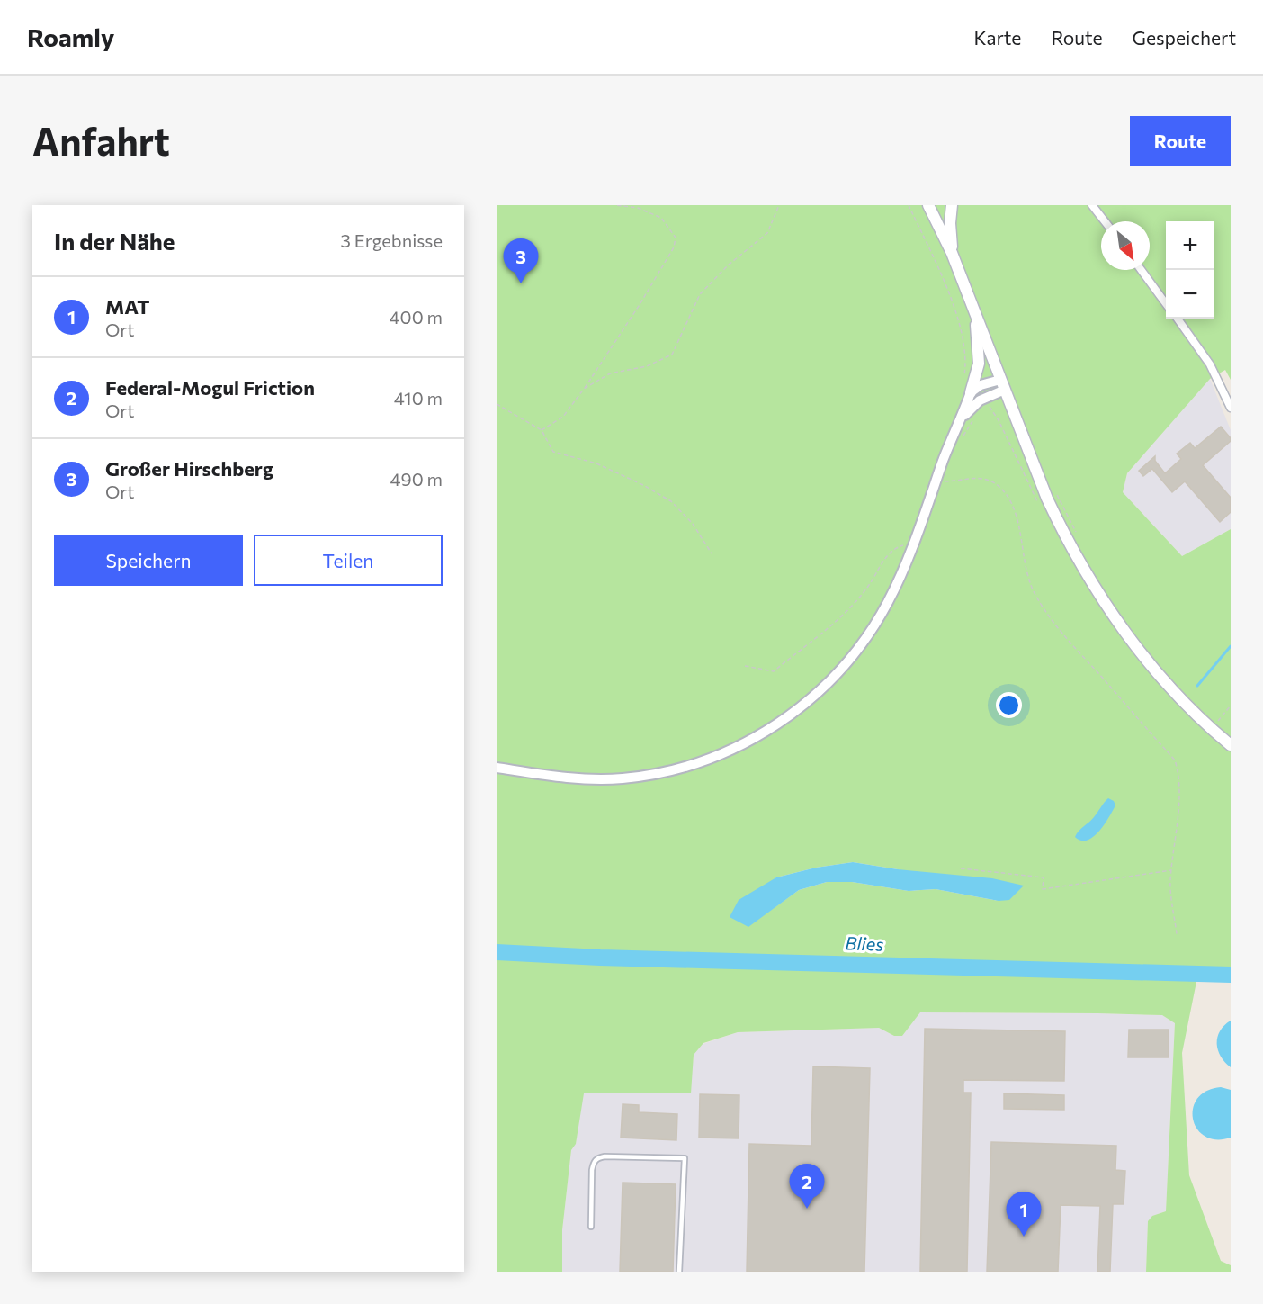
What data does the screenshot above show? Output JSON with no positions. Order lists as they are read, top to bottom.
{
  "water": ["Blies"],
  "north": "bottom right",
  "page": {
    "header": "Roamly",
    "nav": ["Karte", "Route", "Gespeichert"],
    "buttons": [
      "Route",
      ["Speichern", "Teilen"]
    ],
    "title": "Anfahrt",
    "heading": ["In der Nähe", "3 Ergebnisse"],
    "map_buttons": ["+", "−"],
    "pins": ["3", "2", "1"],
    "list": [
      {
        "mark": "1",
        "name": "MAT",
        "note": "Ort",
        "value": "400 m"
      },
      {
        "mark": "2",
        "name": "Federal-Mogul Friction",
        "note": "Ort",
        "value": "410 m"
      },
      {
        "mark": "3",
        "name": "Großer Hirschberg",
        "note": "Ort",
        "value": "490 m"
      }
    ]
  }
}
